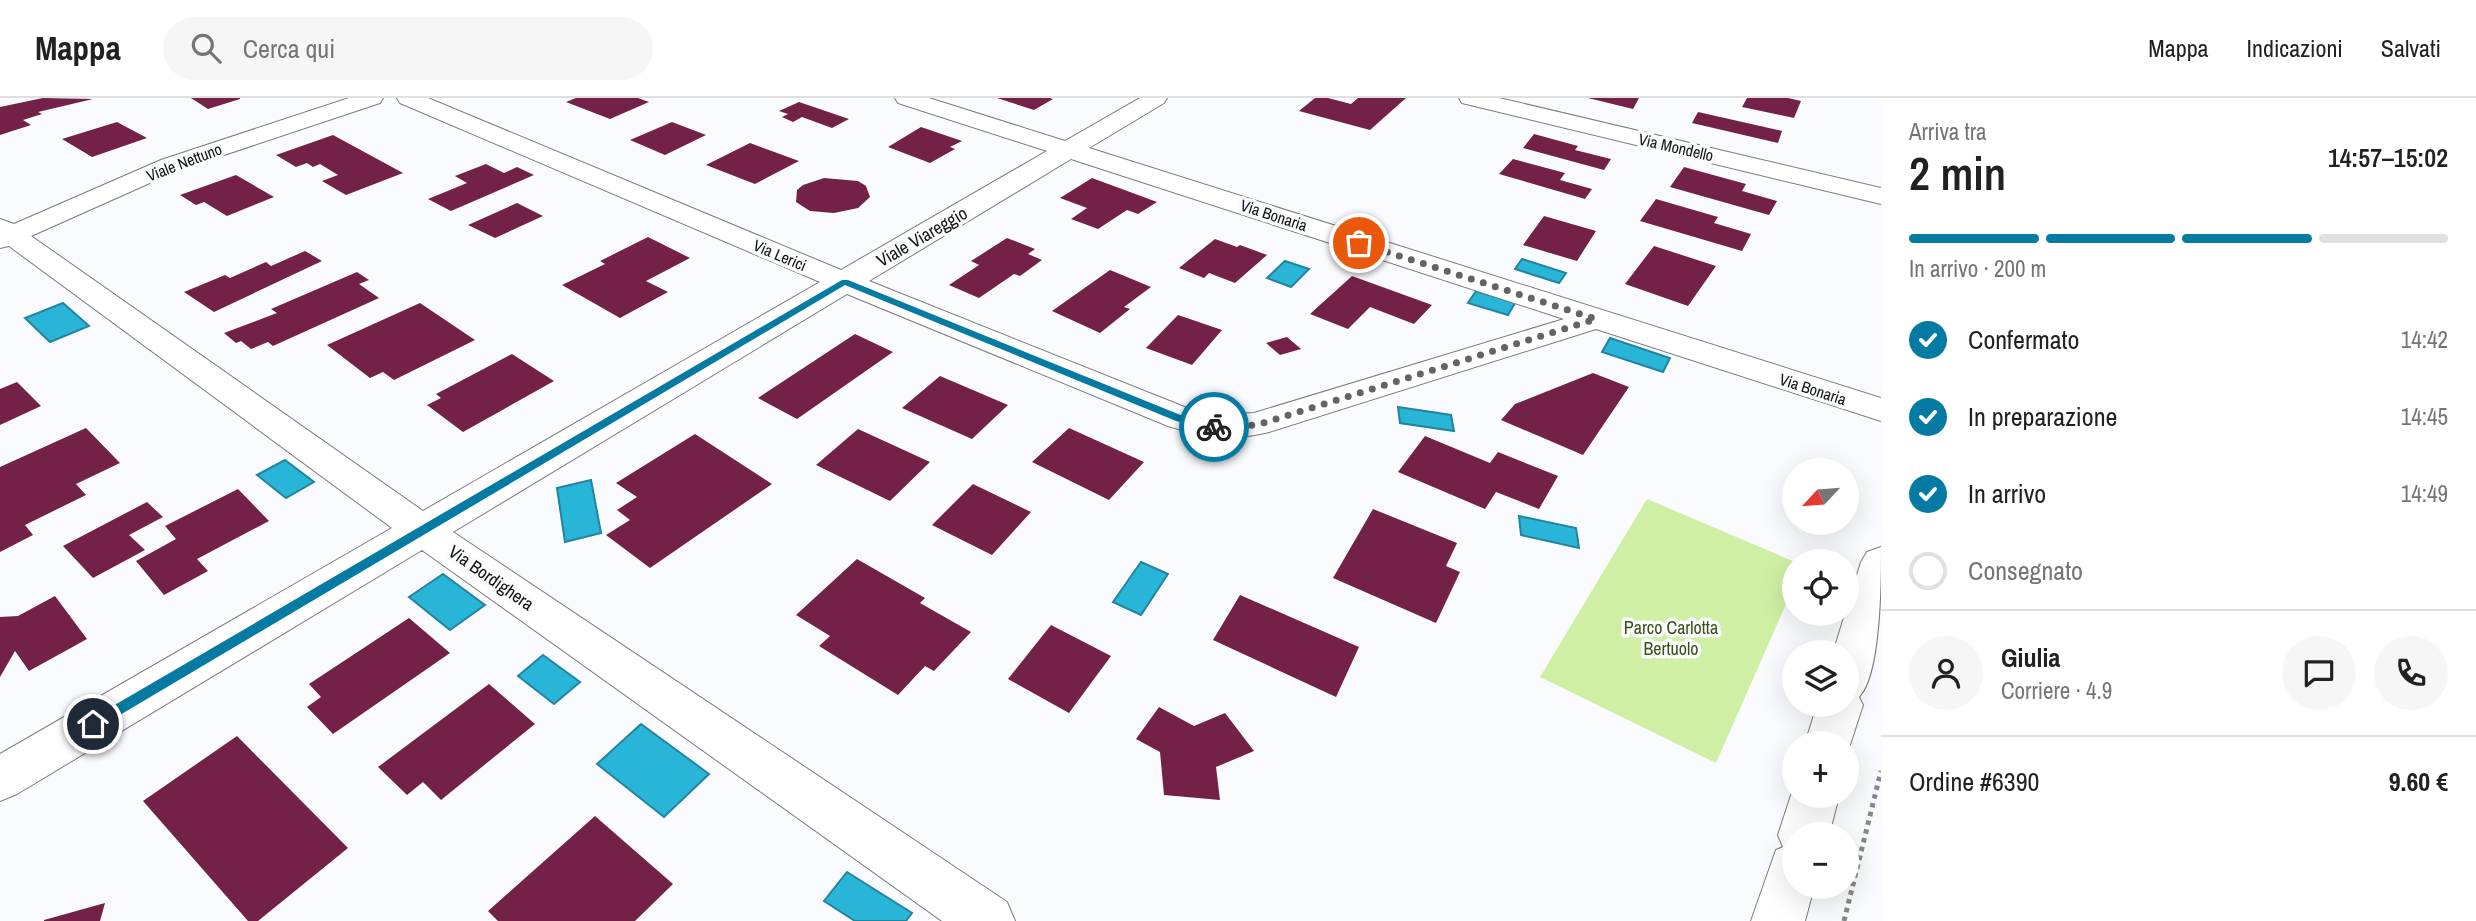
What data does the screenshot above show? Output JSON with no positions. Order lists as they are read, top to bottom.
{
  "streets": {
    "street": [
      "Via Mondello",
      "Viale Nettuno",
      "Via Bonaria",
      "Viale Viareggio",
      "Via Lerici",
      "Via Bordighera"
    ]
  },
  "crossings": [
    ["Viale Nettuno", "Via Bordighera"],
    ["Via Bonaria", "Viale Viareggio"],
    ["Via Bonaria", "Via Lerici"],
    ["Viale Viareggio", "Via Lerici"],
    ["Viale Viareggio", "Via Bordighera"]
  ],
  "parks": ["Parco Carlotta Bertuolo"],
  "north": "bottom left",
  "page": {
    "header": "Mappa",
    "search": "Cerca qui",
    "nav": ["Mappa", "Indicazioni", "Salvati"],
    "heading": ["2 min", "Arriva tra", "14:57–15:02"],
    "panel": [
      "Giulia",
      "Corriere · 4.9",
      "Ordine #6390",
      "9.60 €"
    ],
    "bar": "In arrivo · 200 m",
    "list": [
      ["Confermato", "14:42"],
      ["In preparazione", "14:45"],
      ["In arrivo", "14:49"],
      "Consegnato"
    ],
    "map_buttons": ["+", "−"]
  }
}
